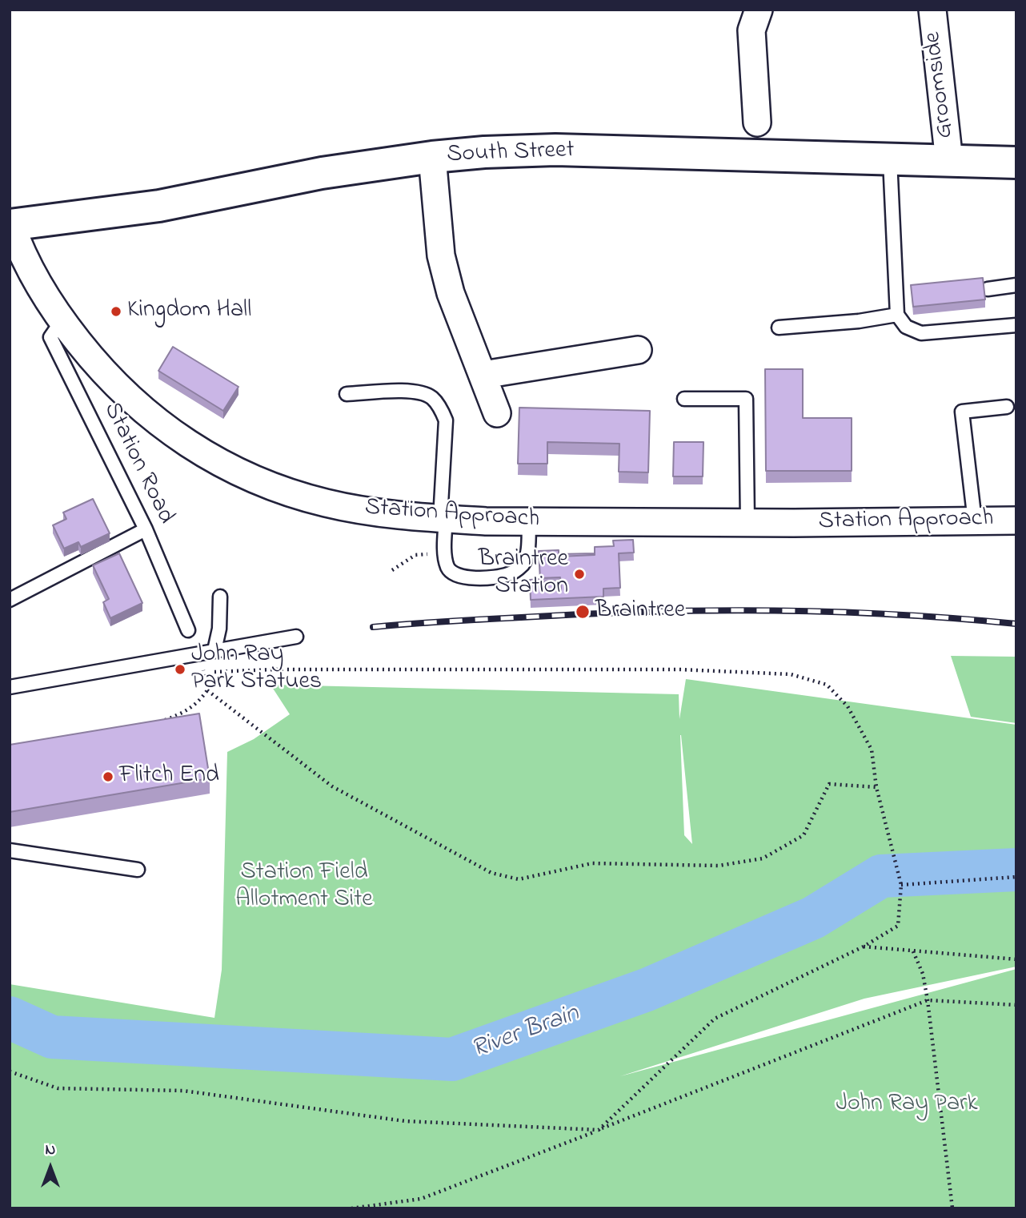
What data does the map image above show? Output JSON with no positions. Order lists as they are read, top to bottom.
{
  "streets": {
    "main road": ["South Street"],
    "street": ["Groomside", "Station Approach"],
    "lane": ["Station Road"]
  },
  "crossings": [
    ["Groomside", "South Street"],
    ["South Street", "Station Approach"],
    ["Station Road", "Station Approach"]
  ],
  "water": ["River Brain"],
  "parks": ["Station Field Allotment Site", "John Ray Park"],
  "places": [
    "Kingdom Hall",
    "Braintree Station",
    "Braintree",
    "John Ray Park Statues",
    "Flitch End"
  ],
  "north": "top"
}
